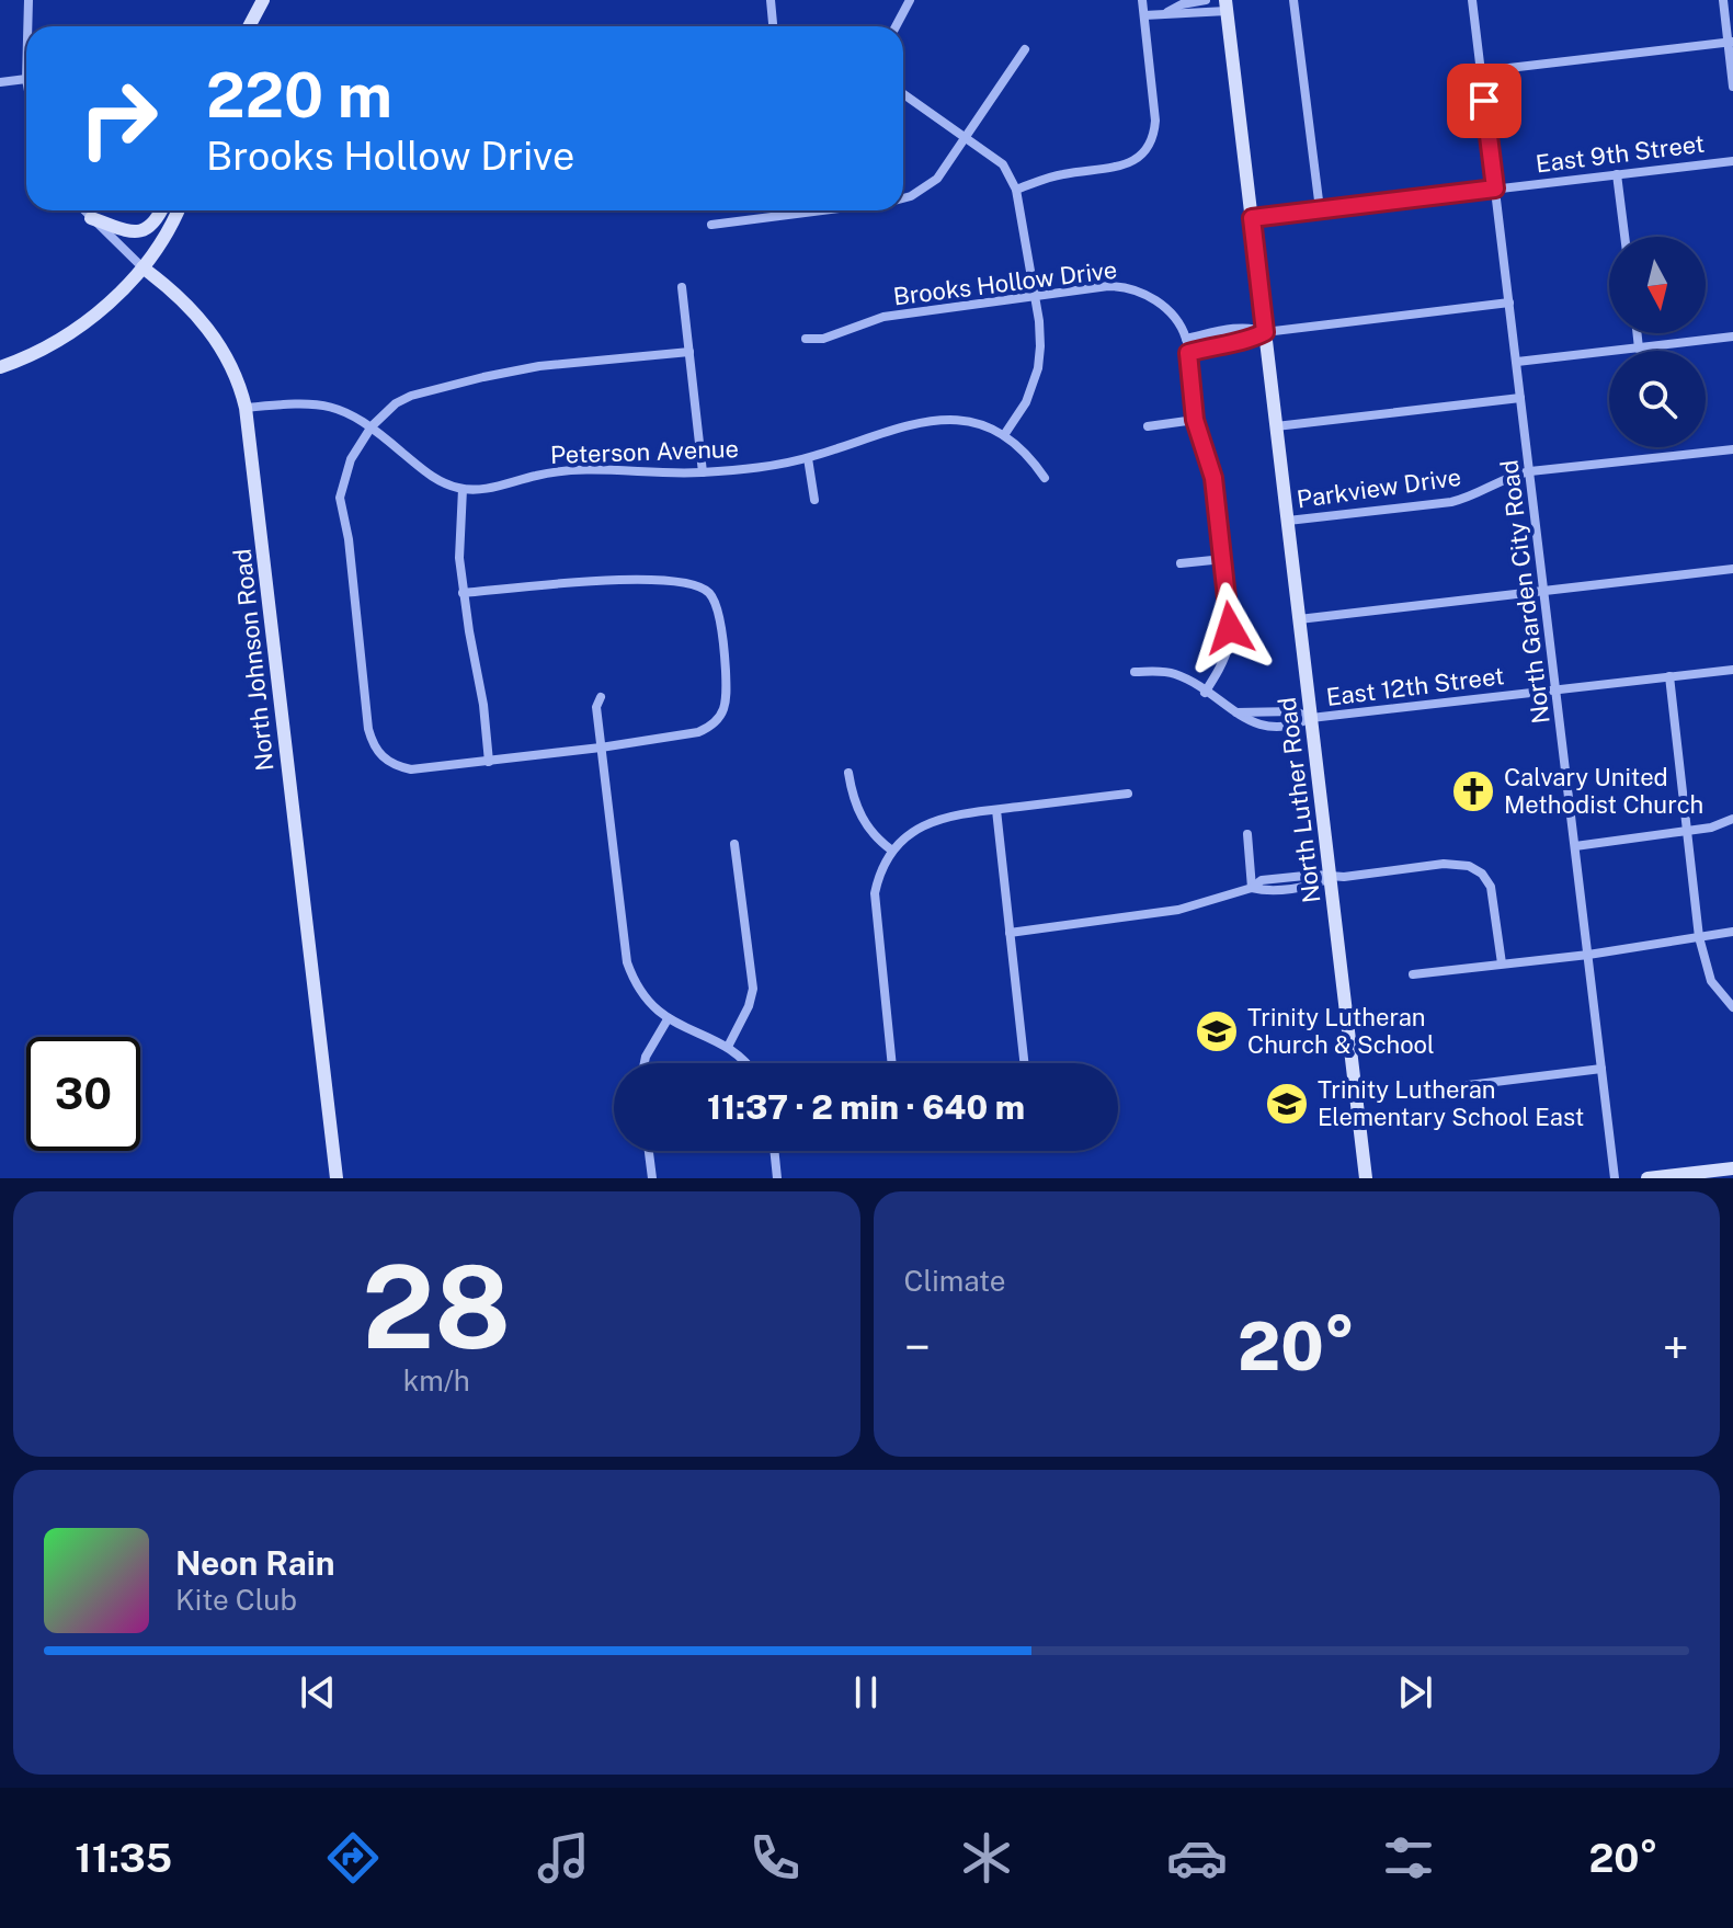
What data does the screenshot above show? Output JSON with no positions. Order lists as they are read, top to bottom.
{
  "streets": {
    "main road": ["North Johnson Road", "North Luther Road"],
    "street": [
      "East 9th Street",
      "Brooks Hollow Drive",
      "Peterson Avenue",
      "Parkview Drive",
      "North Garden City Road",
      "East 12th Street"
    ]
  },
  "crossings": [
    ["East 9th Street", "North Garden City Road"],
    ["East 9th Street", "North Luther Road"],
    ["Parkview Drive", "North Garden City Road"],
    ["Parkview Drive", "North Luther Road"],
    ["North Garden City Road", "East 12th Street"],
    ["East 12th Street", "North Luther Road"]
  ],
  "places": {
    "church": ["Calvary United Methodist Church"],
    "school or university": ["Trinity Lutheran Church & School", "Trinity Lutheran Elementary School East"]
  },
  "north": "bottom",
  "page": {
    "turn": ["220 m", "Brooks Hollow Drive"],
    "limit": "30",
    "trip": "11:37 · 2 min · 640 m",
    "tile": [
      ["28", "km/h"],
      "Climate"
    ],
    "heat": ["−", "20°", "+"],
    "song": ["Neon Rain", "Kite Club"],
    "tabs": ["11:35", "20°"]
  }
}
